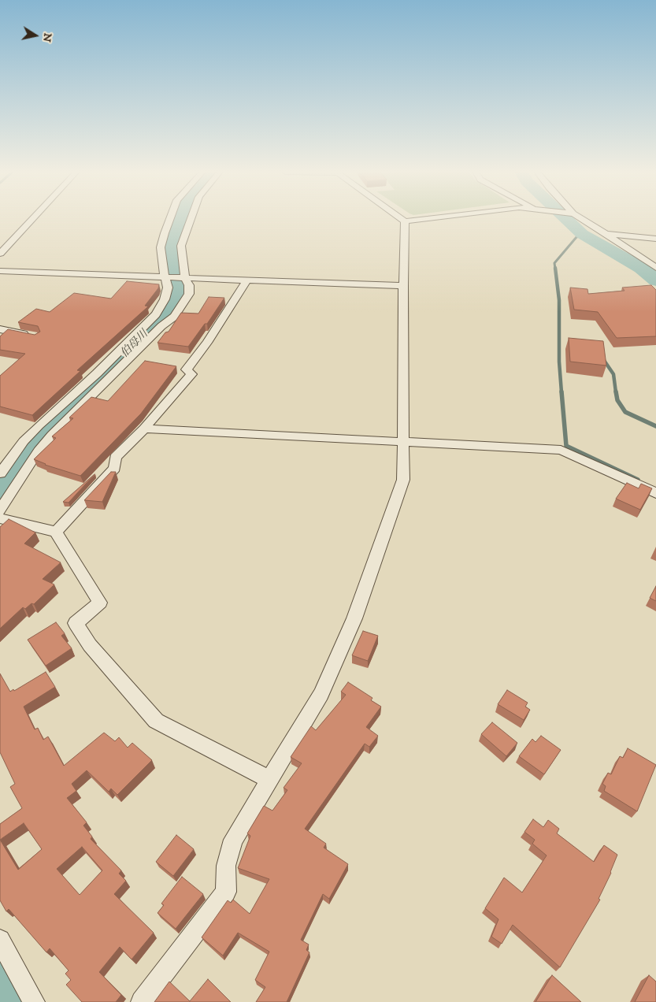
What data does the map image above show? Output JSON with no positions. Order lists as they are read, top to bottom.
{
  "water": ["伯母川"],
  "north": "right"
}
